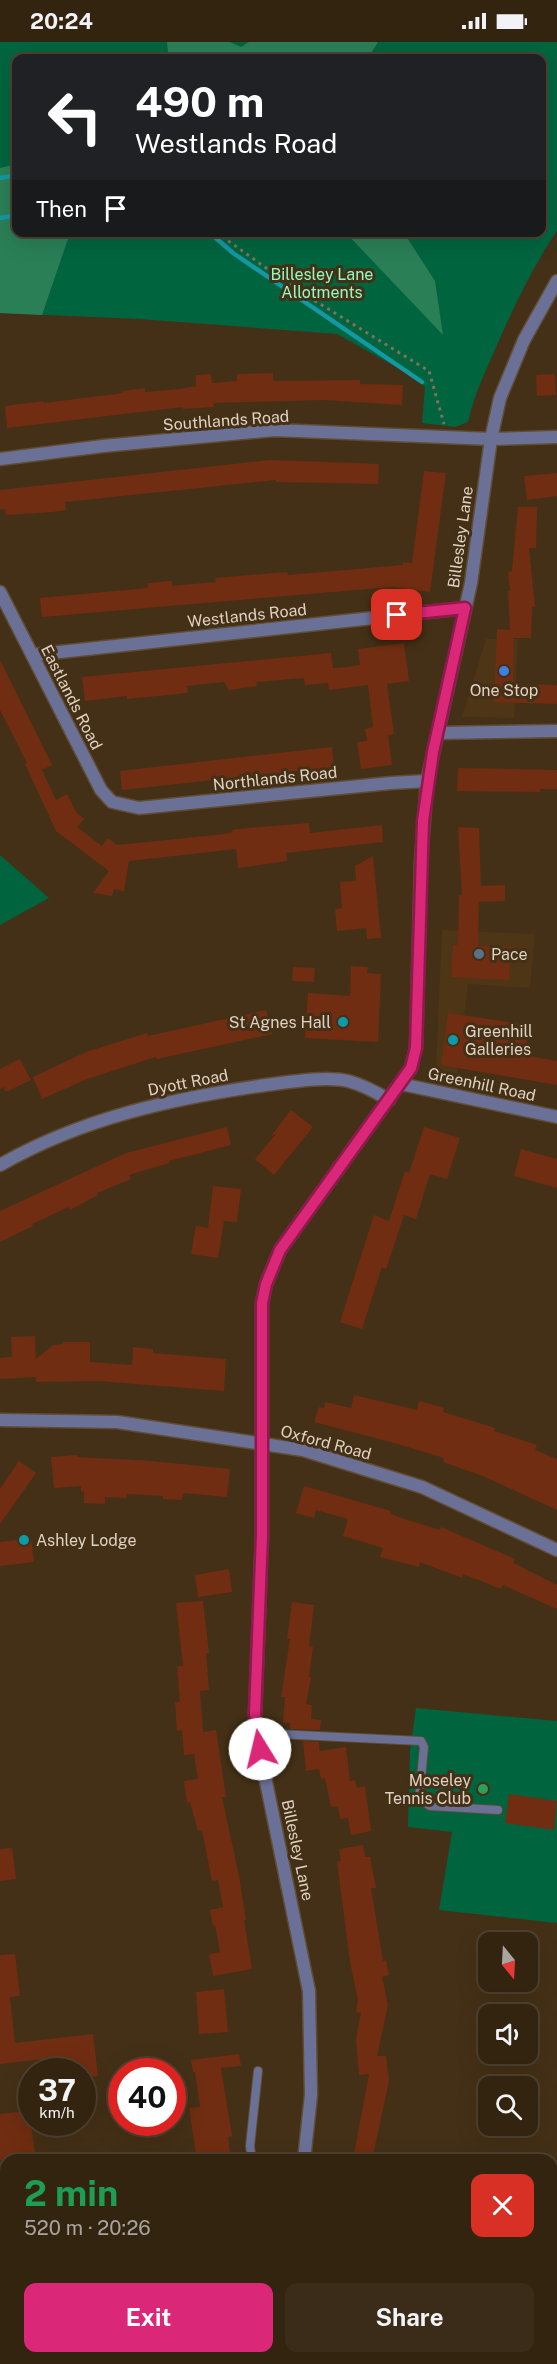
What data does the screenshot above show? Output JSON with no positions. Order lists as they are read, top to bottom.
{
  "streets": {
    "street": [
      "Southlands Road",
      "Billesley Lane",
      "Westlands Road",
      "Eastlands Road",
      "Northlands Road",
      "Dyott Road",
      "Greenhill Road",
      "Oxford Road"
    ]
  },
  "crossings": [
    ["Southlands Road", "Billesley Lane"],
    ["Billesley Lane", "Westlands Road"],
    ["Billesley Lane", "Northlands Road"],
    ["Billesley Lane", "Dyott Road"],
    ["Billesley Lane", "Greenhill Road"],
    ["Billesley Lane", "Oxford Road"],
    ["Westlands Road", "Eastlands Road"],
    ["Eastlands Road", "Northlands Road"]
  ],
  "parks": ["Billesley Lane Allotments"],
  "places": [
    "One Stop",
    "Pace",
    "St Agnes Hall",
    "Greenhill Galleries",
    "Ashley Lodge",
    "Moseley Tennis Club"
  ],
  "north": "bottom",
  "page": {
    "status": "20:24",
    "turn": ["490 m", "Westlands Road"],
    "then": "Then",
    "speed": "37 km/h",
    "limit": "40",
    "heading": ["2 min", "520 m · 20:26"],
    "buttons": ["Exit", "Share"]
  }
}
